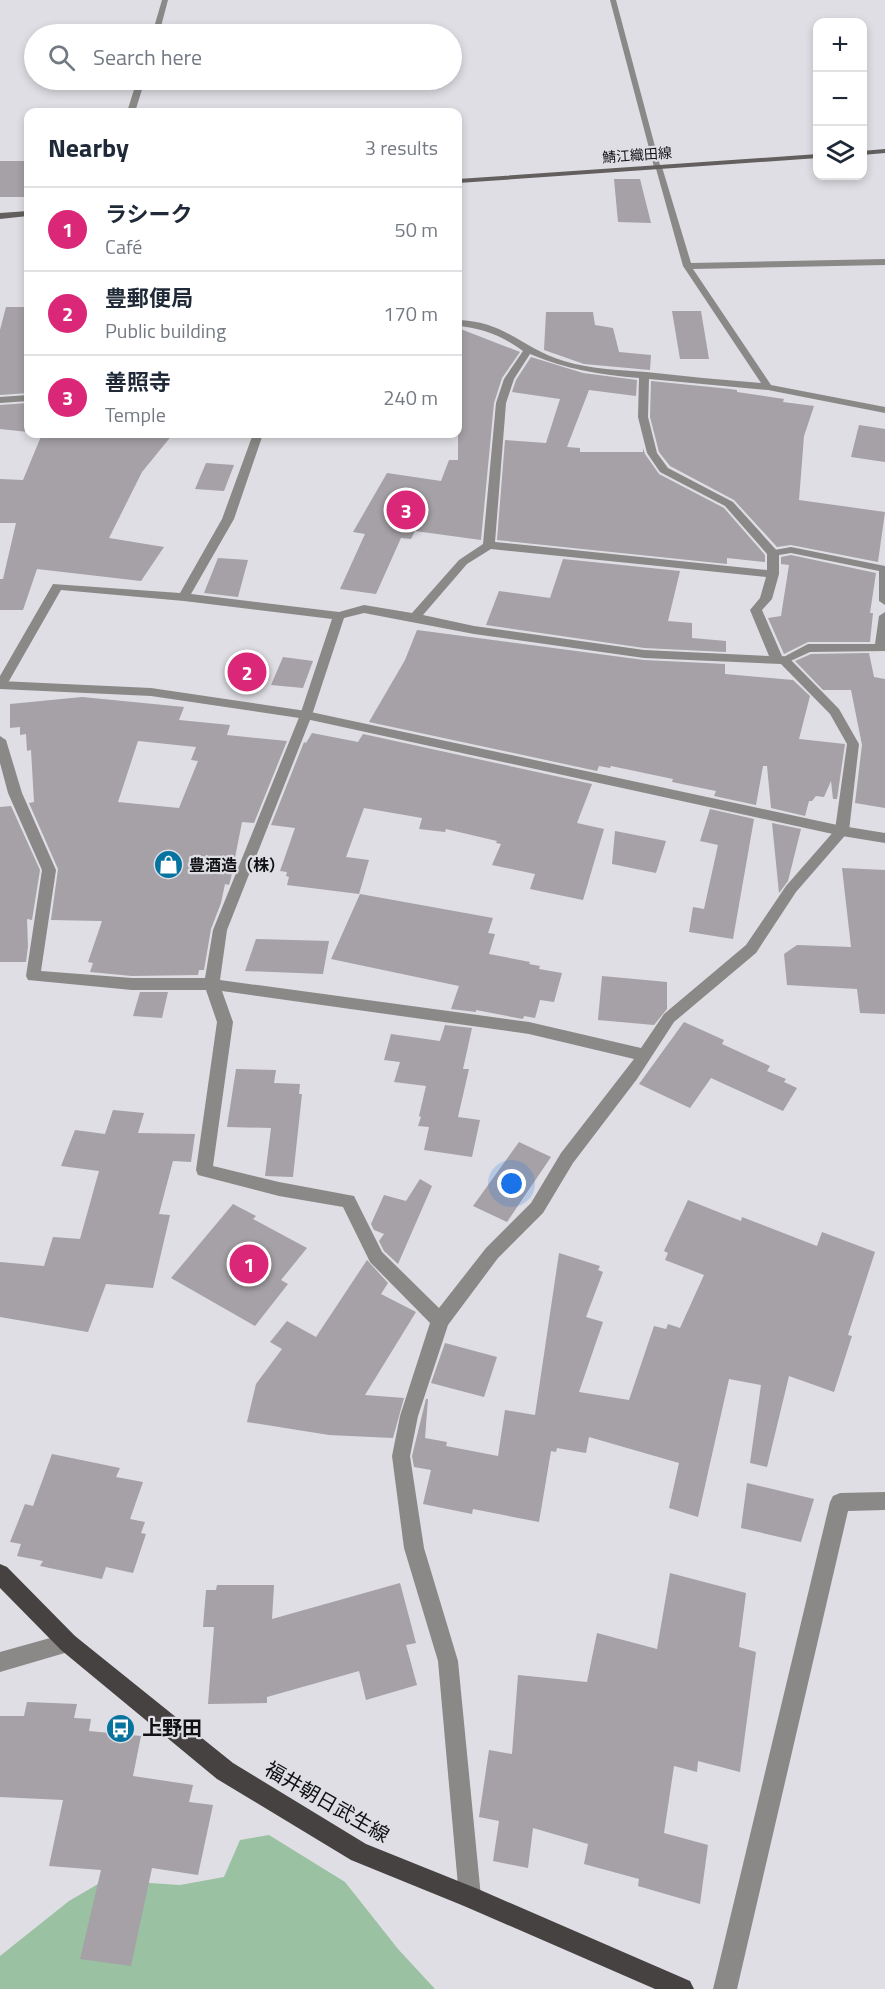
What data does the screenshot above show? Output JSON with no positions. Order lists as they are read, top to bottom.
{
  "streets": {
    "main road": ["鯖江織田線", "福井朝日武生線"]
  },
  "places": {
    "shop": ["豊酒造（株）"],
    "bus stop": ["上野田"]
  },
  "page": {
    "map_buttons": ["+", "−"],
    "search": "Search here",
    "heading": ["Nearby", "3 results"],
    "list": [
      {
        "mark": "1",
        "name": "ラシーク",
        "note": "Café",
        "value": "50 m"
      },
      {
        "mark": "2",
        "name": "豊郵便局",
        "note": "Public building",
        "value": "170 m"
      },
      {
        "mark": "3",
        "name": "善照寺",
        "note": "Temple",
        "value": "240 m"
      }
    ],
    "pins": ["3", "2", "1"]
  }
}
